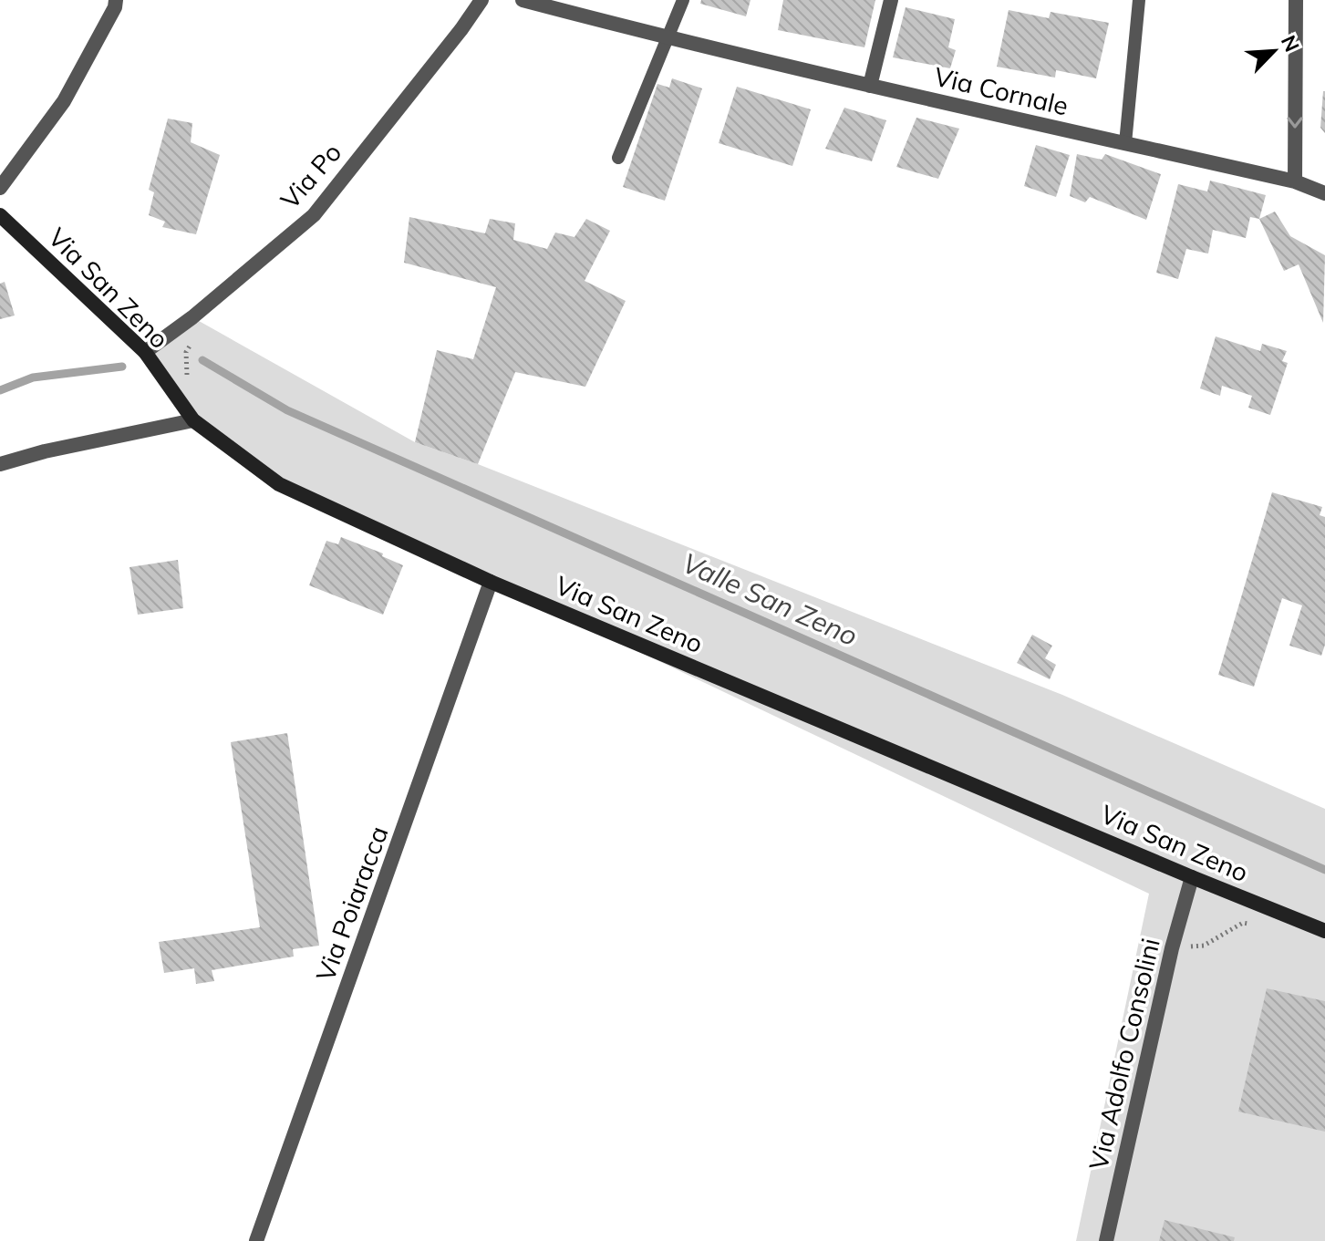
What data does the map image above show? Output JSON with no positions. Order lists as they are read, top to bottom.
{
  "streets": {
    "street": [
      "Via Cornale",
      "Via Po",
      "Via San Zeno",
      "Via Poiaracca",
      "Via Adolfo Consolini"
    ]
  },
  "crossings": [
    ["Via Po", "Via San Zeno"],
    ["Via San Zeno", "Via Poiaracca"],
    ["Via San Zeno", "Via Adolfo Consolini"]
  ],
  "water": ["Valle San Zeno"],
  "north": "top right"
}
